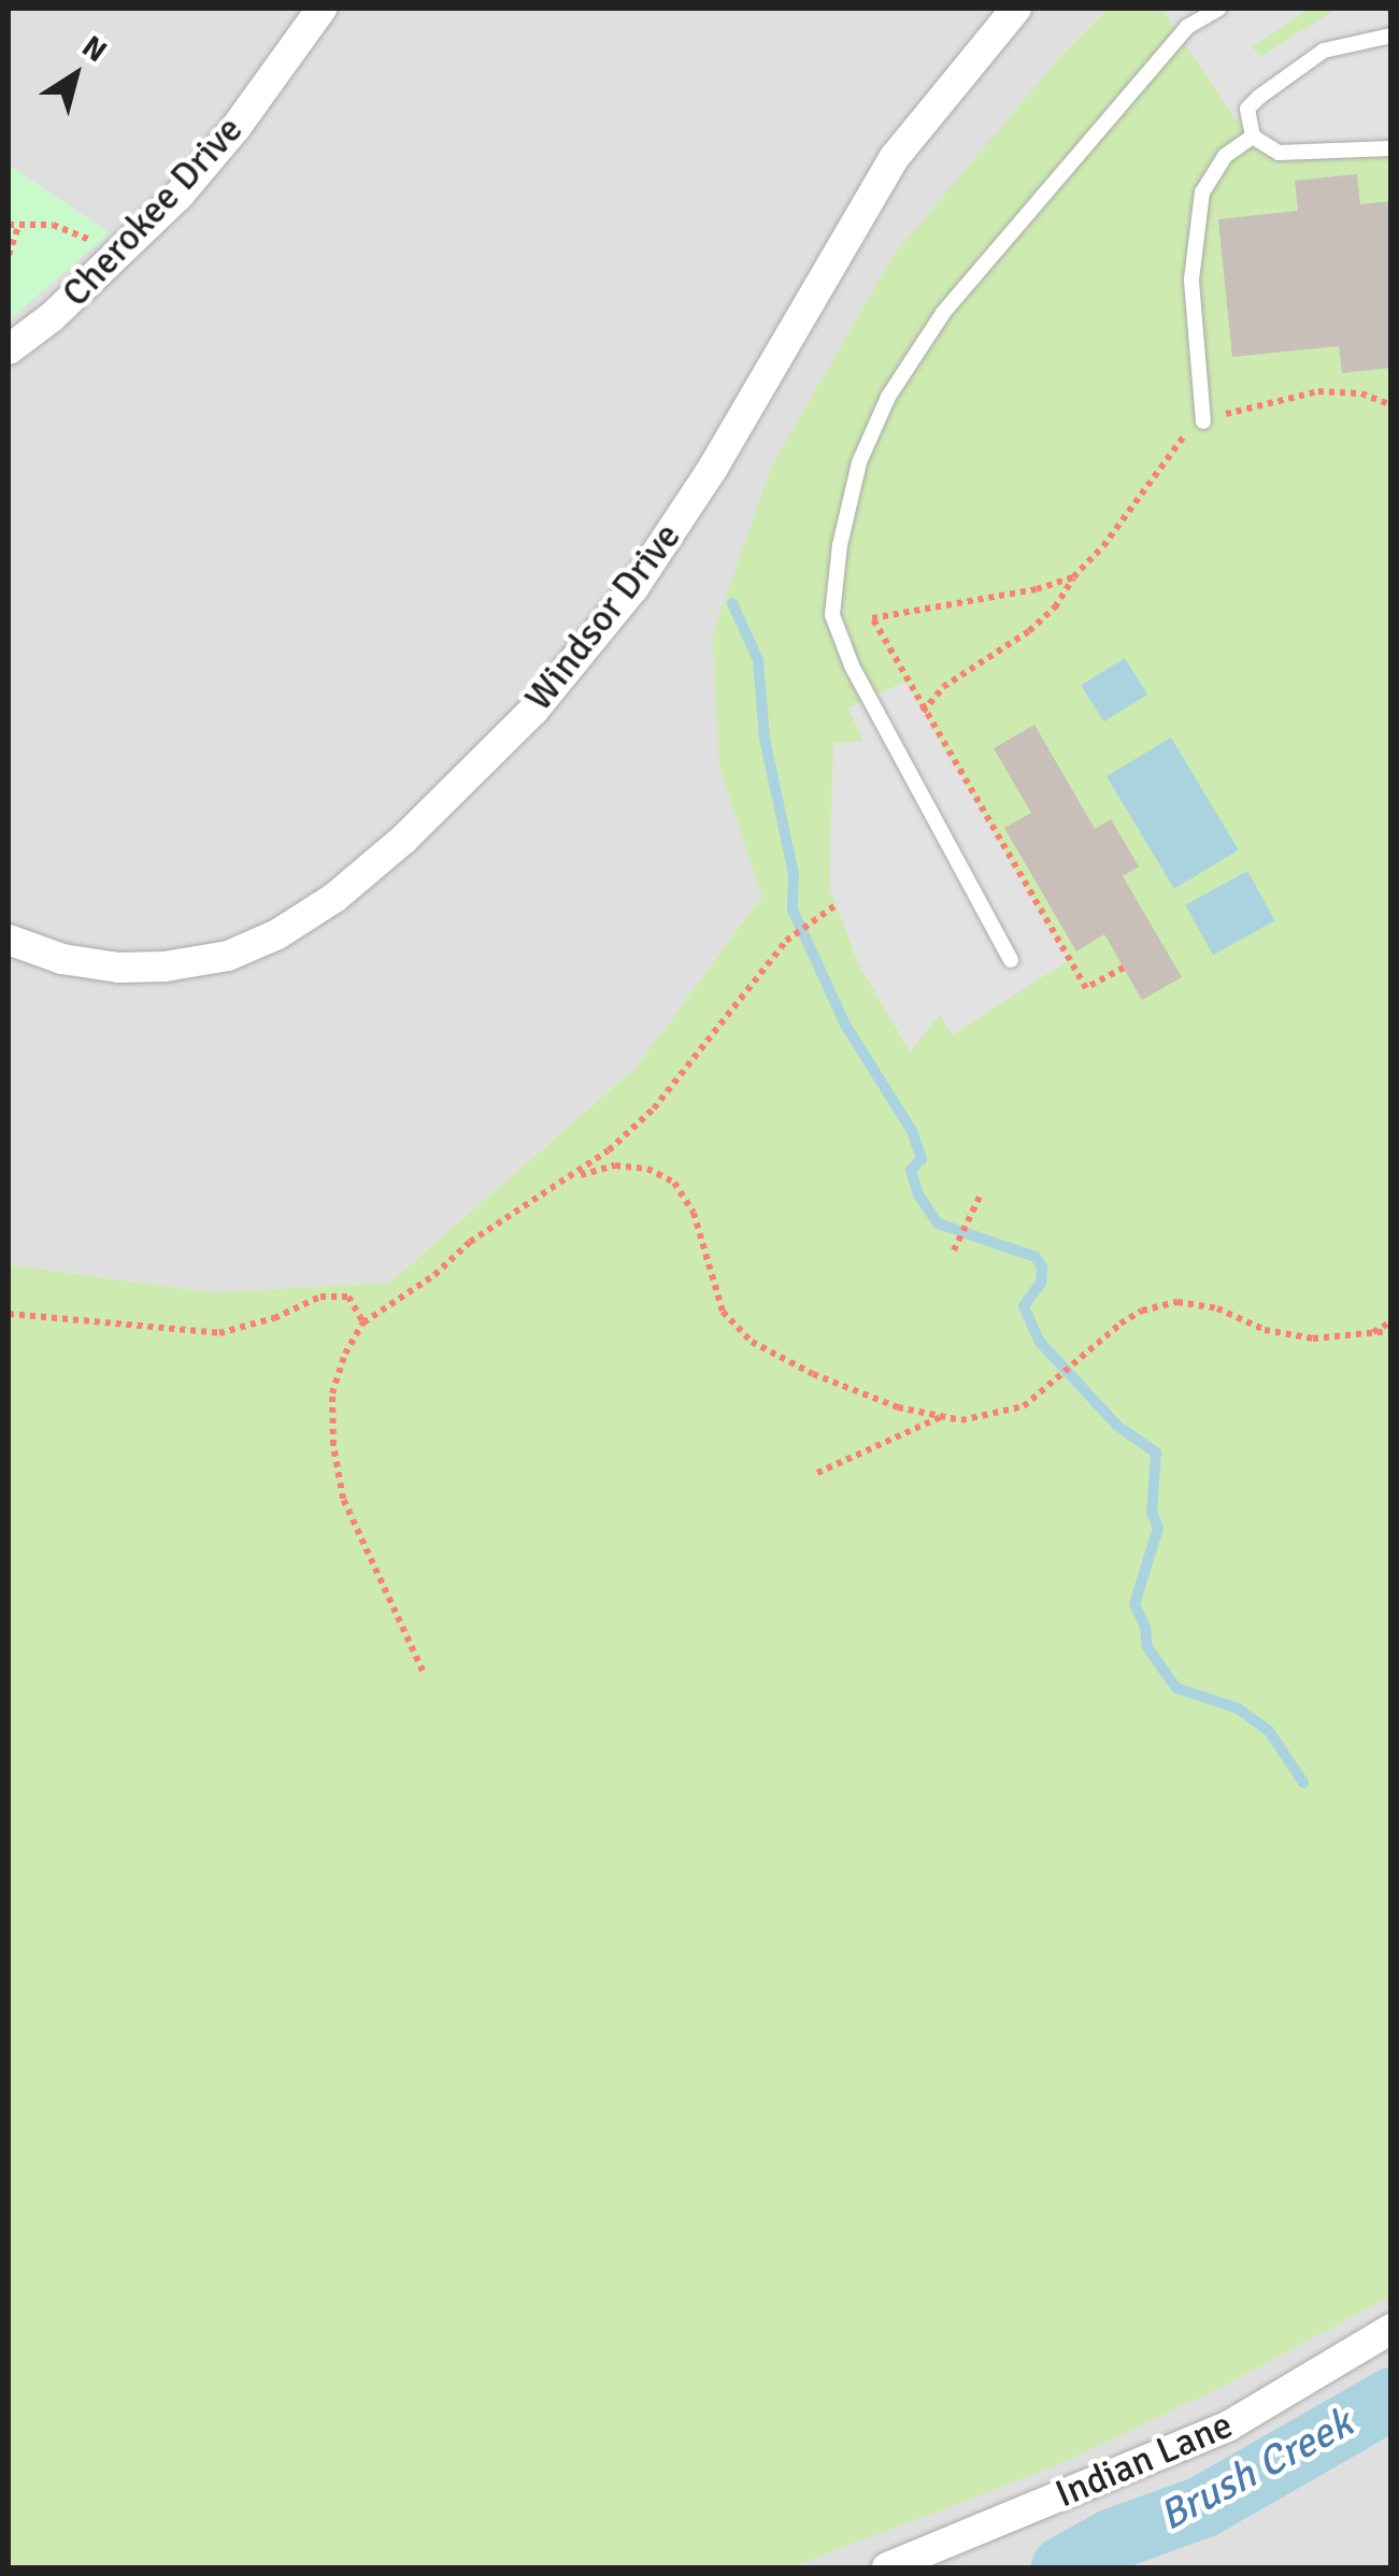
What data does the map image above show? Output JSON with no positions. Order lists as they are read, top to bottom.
{
  "streets": {
    "street": ["Cherokee Drive", "Windsor Drive", "Indian Lane"]
  },
  "water": ["Brush Creek"],
  "north": "top right"
}
